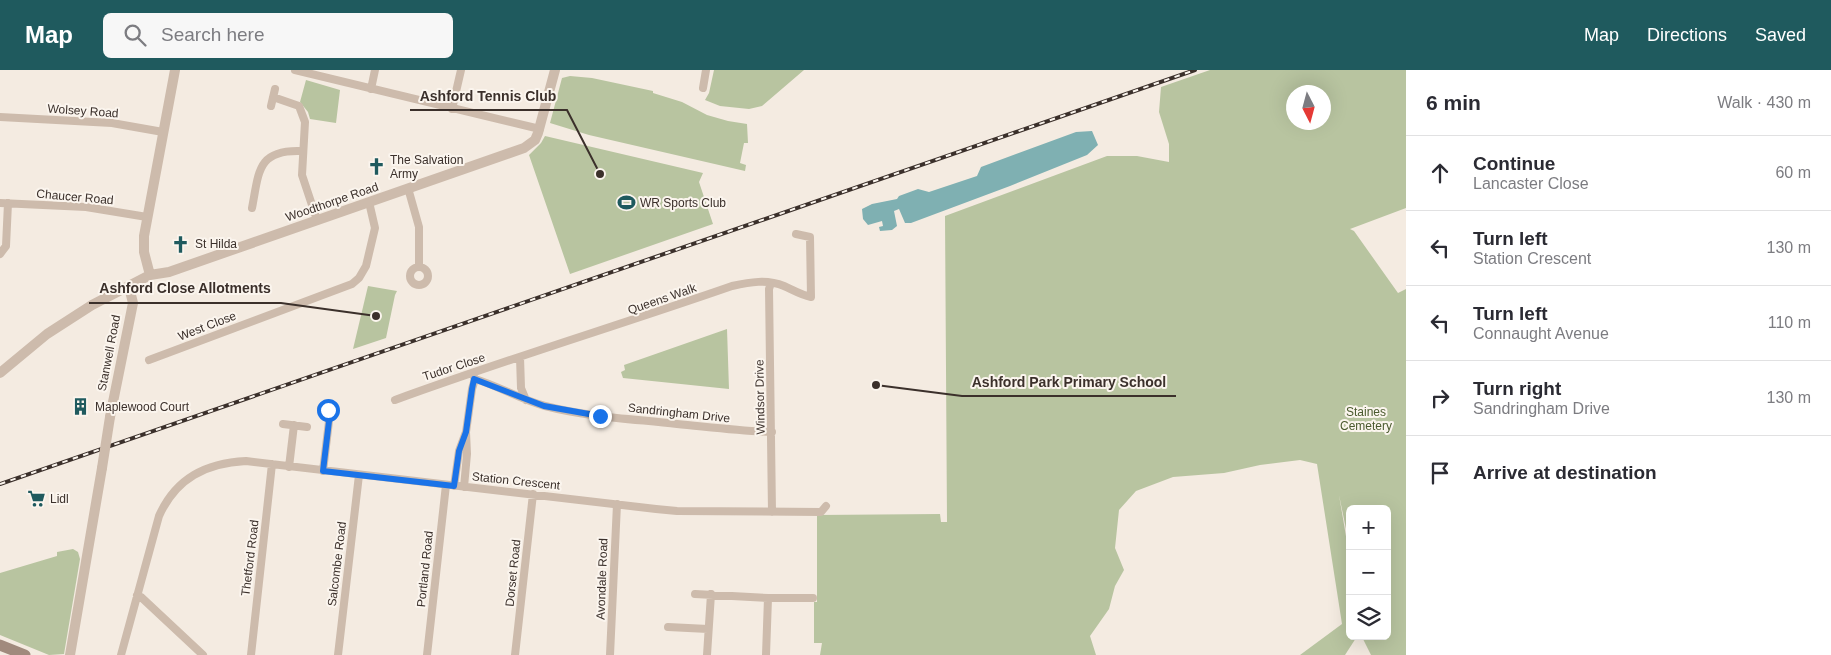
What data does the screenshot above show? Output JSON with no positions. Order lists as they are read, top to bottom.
{
  "streets": {
    "street": [
      "Wolsey Road",
      "Chaucer Road",
      "Woodthorpe Road",
      "Queens Walk",
      "West Close",
      "Stanwell Road",
      "Tudor Close",
      "Windsor Drive",
      "Sandringham Drive",
      "Station Crescent",
      "Thetford Road",
      "Salcombe Road",
      "Portland Road",
      "Dorset Road",
      "Avondale Road"
    ]
  },
  "crossings": [
    ["Woodthorpe Road", "West Close"],
    ["Queens Walk", "Tudor Close"],
    ["Queens Walk", "Windsor Drive"],
    ["Tudor Close", "Sandringham Drive"],
    ["Windsor Drive", "Sandringham Drive"],
    ["Windsor Drive", "Station Crescent"],
    ["Station Crescent", "Thetford Road"],
    ["Station Crescent", "Salcombe Road"],
    ["Station Crescent", "Portland Road"],
    ["Station Crescent", "Dorset Road"],
    ["Station Crescent", "Avondale Road"]
  ],
  "parks": ["Staines Cemetery"],
  "places": {
    "church": ["The Salvation Army", "St Hilda"],
    "other": ["Ashford Tennis Club", "Ashford Close Allotments", "Ashford Park Primary School"],
    "sports": ["WR Sports Club"],
    "building": ["Maplewood Court"],
    "supermarket": ["Lidl"]
  },
  "north": "bottom",
  "page": {
    "header": "Map",
    "search": "Search here",
    "nav": ["Map", "Directions", "Saved"],
    "heading": ["6 min", "Walk · 430 m"],
    "list": [
      ["Continue", "Lancaster Close", "60 m"],
      ["Turn left", "Station Crescent", "130 m"],
      ["Turn left", "Connaught Avenue", "110 m"],
      ["Turn right", "Sandringham Drive", "130 m"],
      "Arrive at destination"
    ],
    "map_buttons": ["+", "−"]
  }
}
